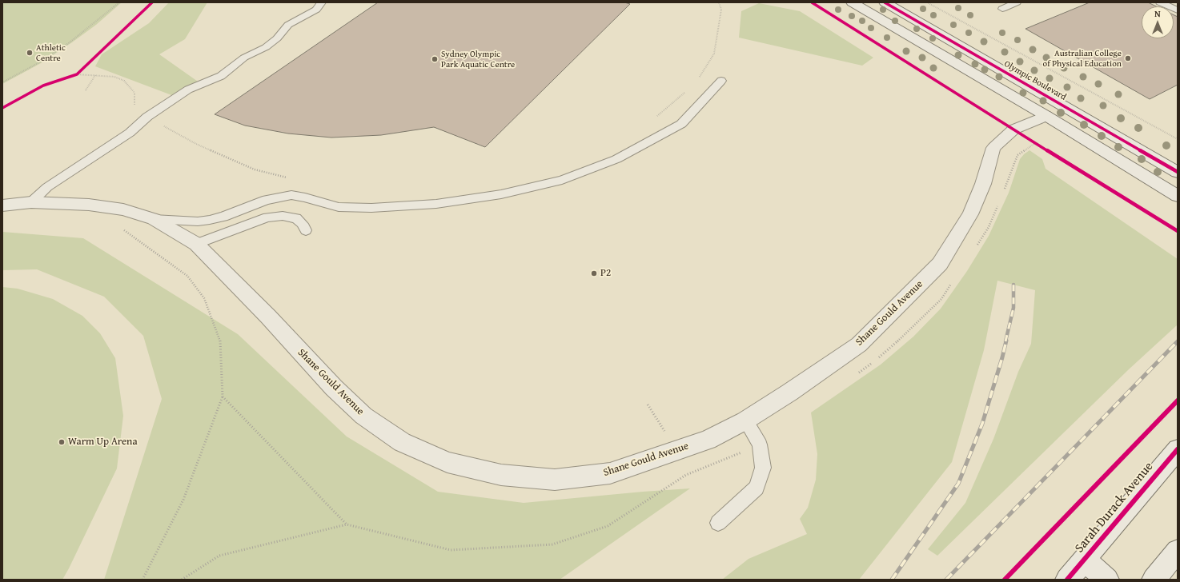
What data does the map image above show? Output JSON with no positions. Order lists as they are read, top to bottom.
{
  "streets": {
    "street": ["Olympic Boulevard", "Shane Gould Avenue", "Sarah Durack Avenue"]
  },
  "places": [
    "Athletic Centre",
    "Australian College of Physical Education",
    "Sydney Olympic Park Aquatic Centre",
    "P2",
    "Warm Up Arena"
  ],
  "north": "top"
}
